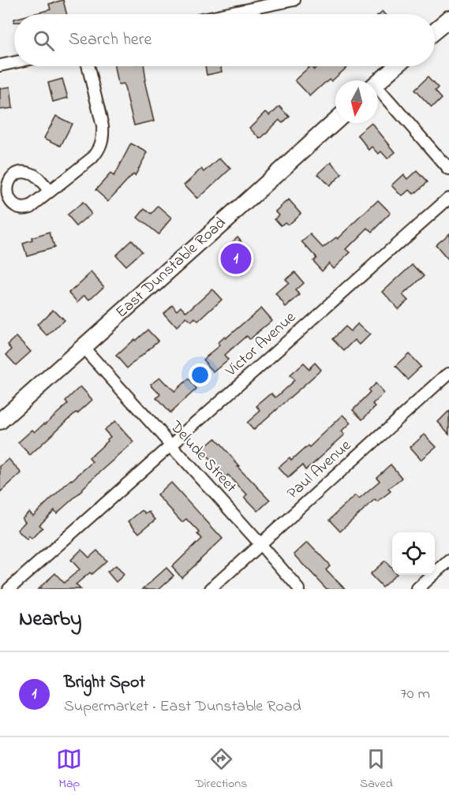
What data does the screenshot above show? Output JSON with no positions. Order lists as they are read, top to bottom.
{
  "streets": {
    "street": [
      "East Dunstable Road",
      "Victor Avenue",
      "Delude Street",
      "Paul Avenue"
    ]
  },
  "crossings": [
    ["East Dunstable Road", "Delude Street"],
    ["Victor Avenue", "Delude Street"],
    ["Delude Street", "Paul Avenue"]
  ],
  "north": "bottom",
  "page": {
    "search": "Search here",
    "pins": "1",
    "heading": "Nearby",
    "list": [
      {
        "mark": "1",
        "name": "Bright Spot",
        "note": "Supermarket · East Dunstable Road",
        "value": "70 m"
      }
    ],
    "nav": ["Map", "Directions", "Saved"]
  }
}
